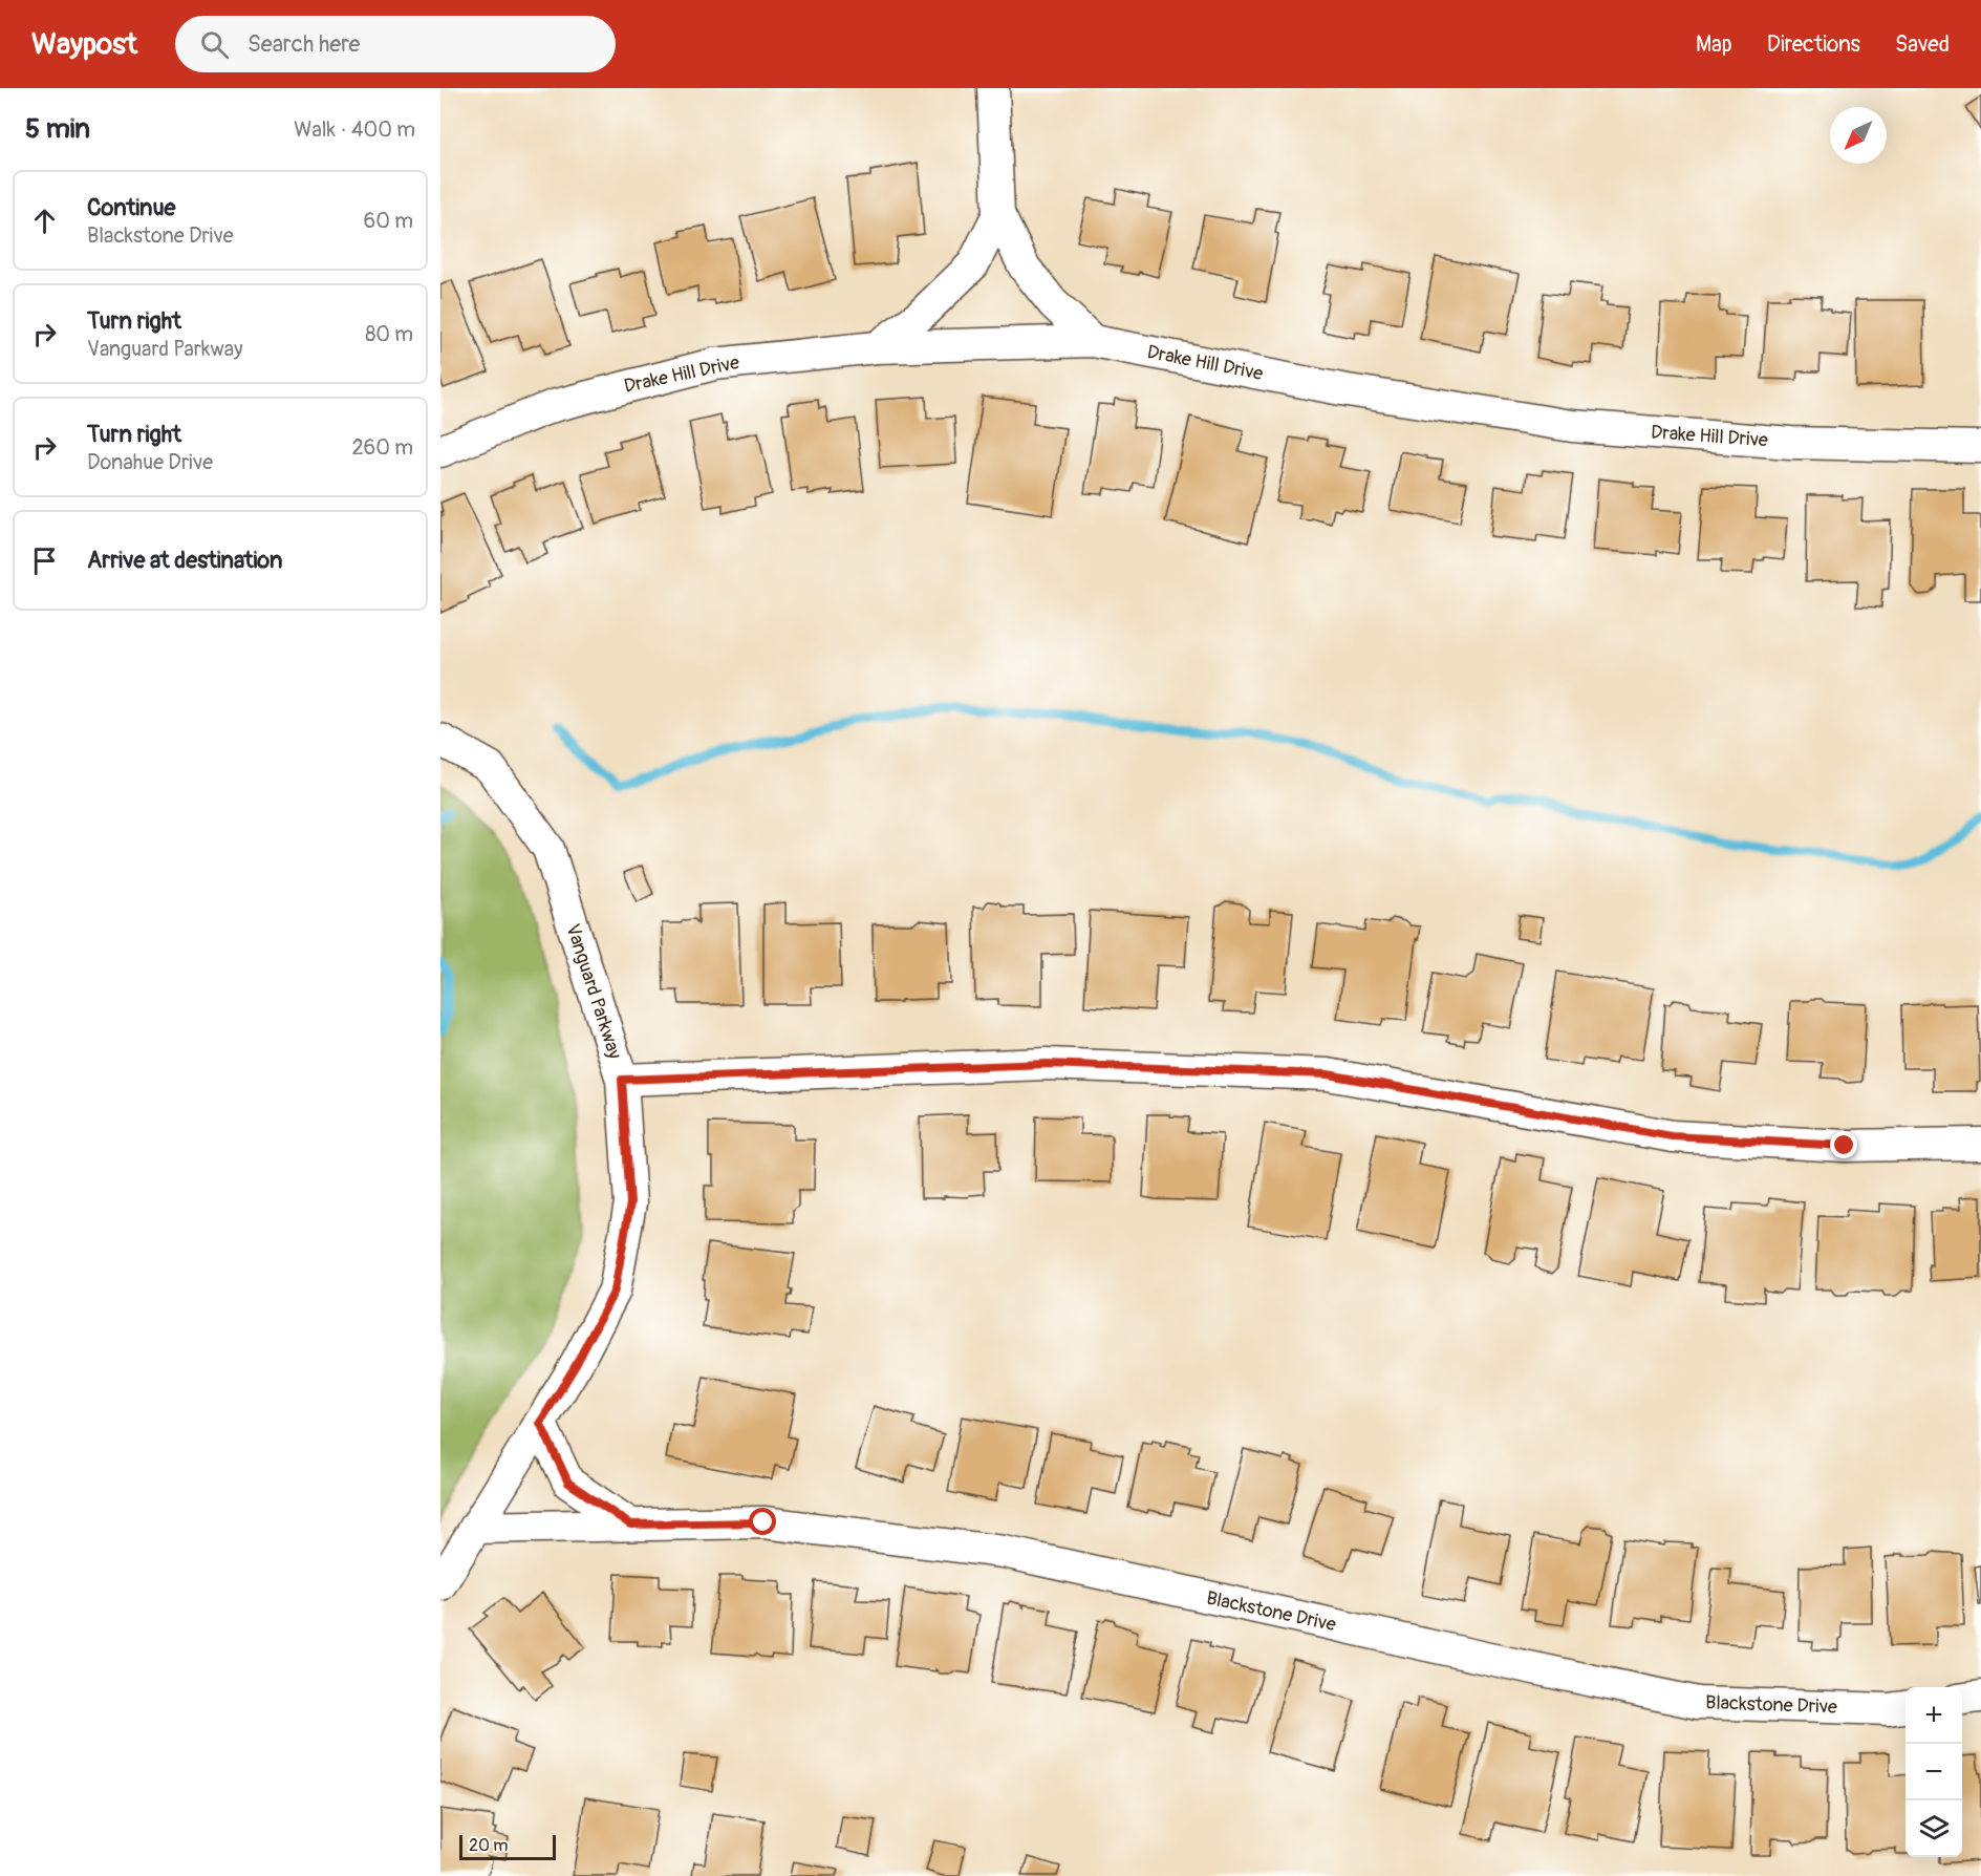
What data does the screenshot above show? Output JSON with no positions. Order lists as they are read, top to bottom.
{
  "streets": {
    "street": ["Drake Hill Drive", "Vanguard Parkway", "Blackstone Drive"]
  },
  "crossings": [
    ["Vanguard Parkway", "Blackstone Drive"]
  ],
  "scale_bar": "20 m",
  "north": "bottom left",
  "page": {
    "header": "Waypost",
    "search": "Search here",
    "nav": ["Map", "Directions", "Saved"],
    "heading": ["5 min", "Walk · 400 m"],
    "list": [
      ["Continue", "Blackstone Drive", "60 m"],
      ["Turn right", "Vanguard Parkway", "80 m"],
      ["Turn right", "Donahue Drive", "260 m"],
      "Arrive at destination"
    ],
    "map_buttons": ["+", "−"],
    "scale": "20 m"
  }
}
